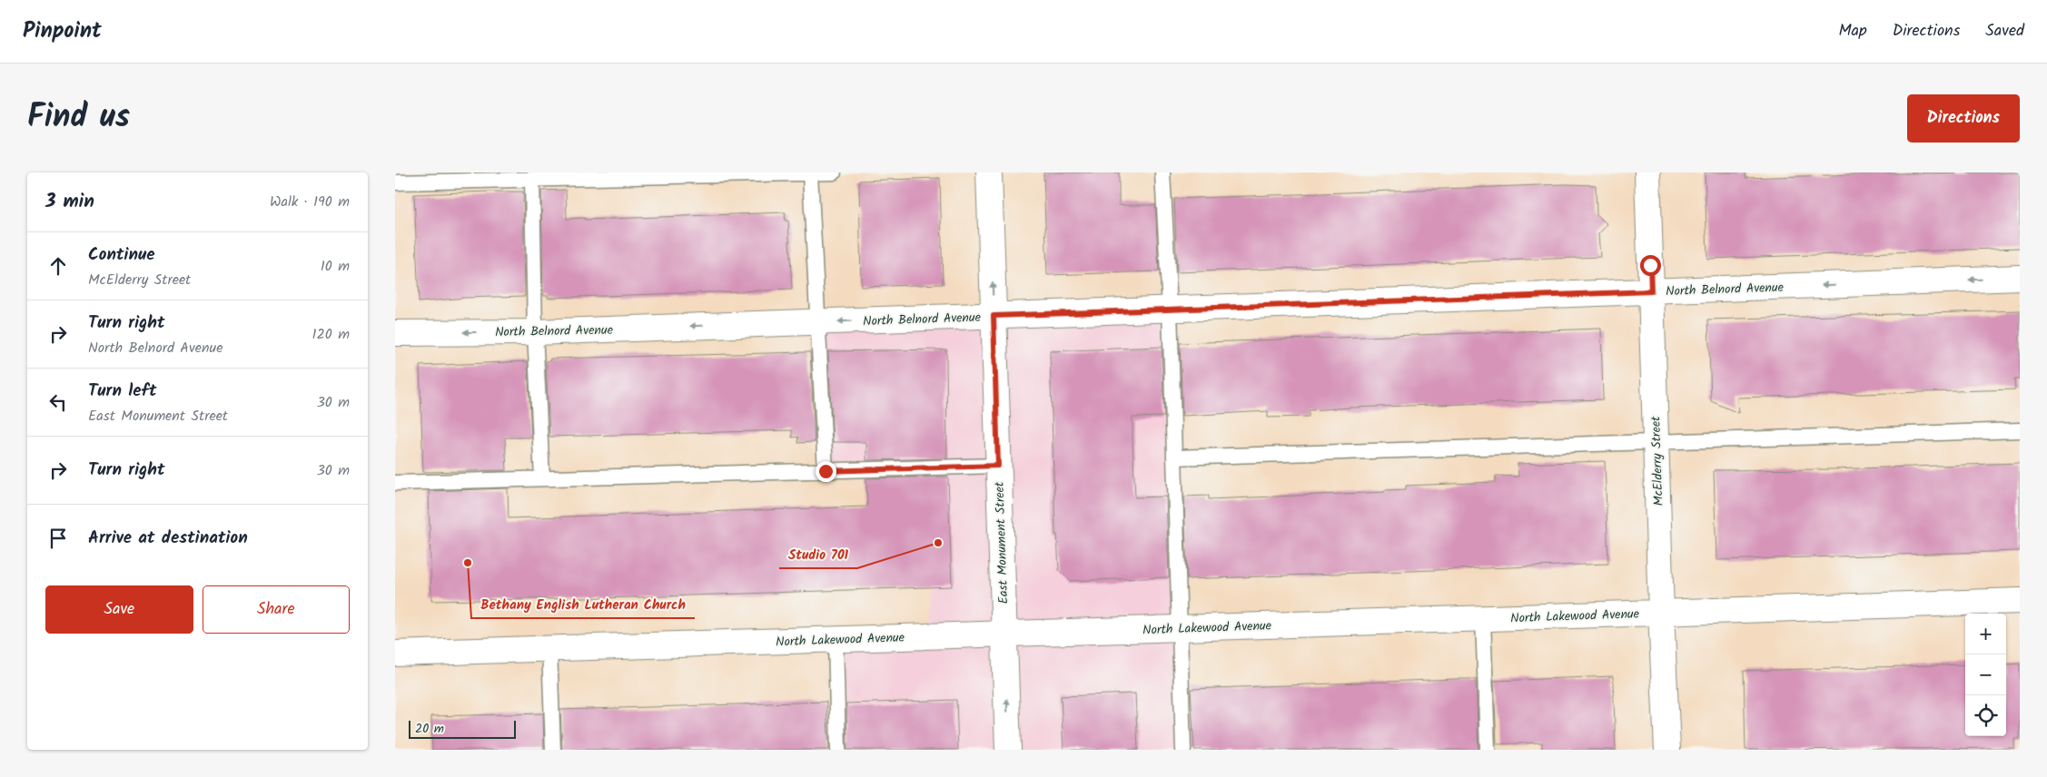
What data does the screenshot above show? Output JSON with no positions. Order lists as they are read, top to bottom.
{
  "streets": {
    "street": [
      "North Belnord Avenue",
      "McElderry Street",
      "East Monument Street",
      "North Lakewood Avenue"
    ]
  },
  "crossings": [
    ["North Belnord Avenue", "McElderry Street"],
    ["North Belnord Avenue", "East Monument Street"],
    ["McElderry Street", "North Lakewood Avenue"],
    ["East Monument Street", "North Lakewood Avenue"]
  ],
  "one_way": ["North Belnord Avenue", "East Monument Street"],
  "places": ["Studio 701", "Bethany English Lutheran Church"],
  "scale_bar": "20 m",
  "page": {
    "header": "Pinpoint",
    "nav": ["Map", "Directions", "Saved"],
    "title": "Find us",
    "buttons": [
      "Directions",
      ["Save", "Share"]
    ],
    "heading": ["3 min", "Walk · 190 m"],
    "list": [
      ["Continue", "McElderry Street", "10 m"],
      ["Turn right", "North Belnord Avenue", "120 m"],
      ["Turn left", "East Monument Street", "30 m"],
      ["Turn right", "30 m"],
      "Arrive at destination"
    ],
    "map_buttons": ["+", "−"],
    "scale": "20 m"
  }
}
